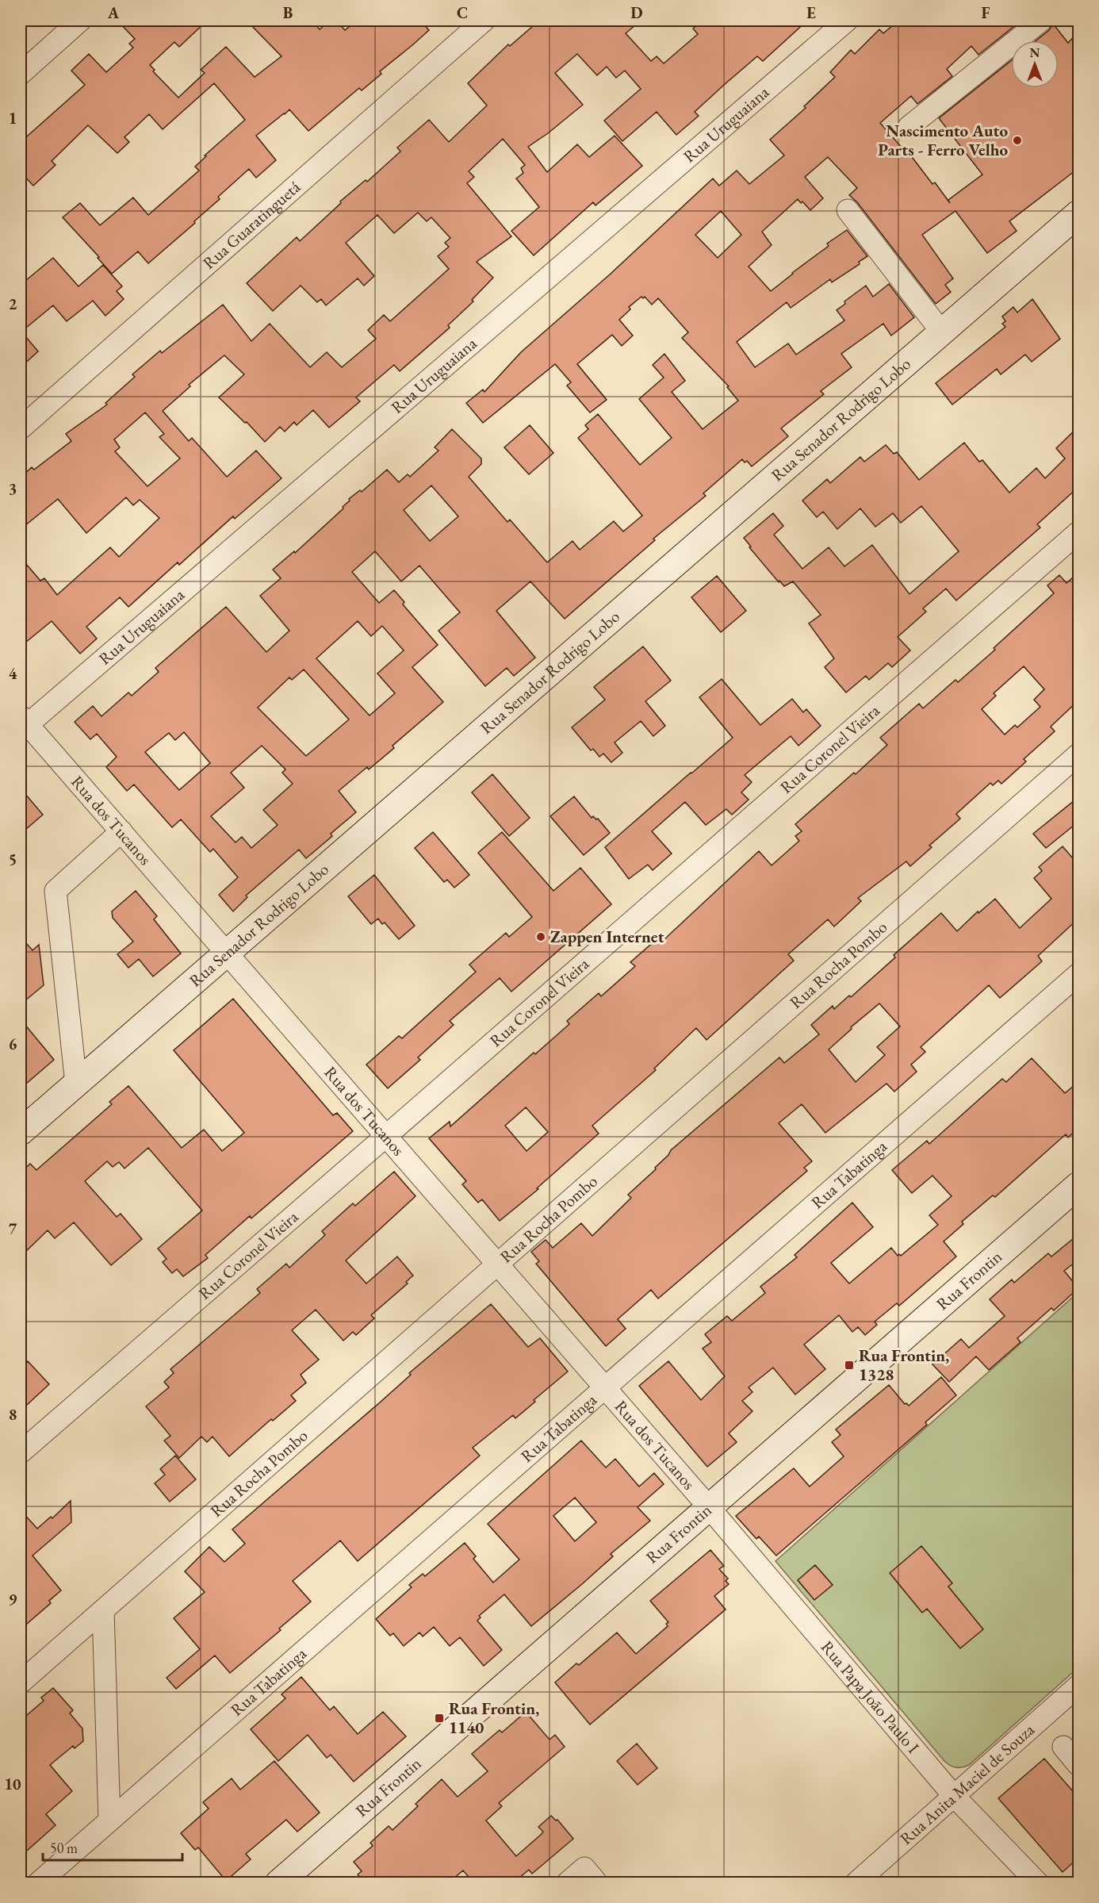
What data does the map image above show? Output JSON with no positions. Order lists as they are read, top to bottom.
{
  "streets": {
    "street": [
      "Rua Uruguaiana",
      "Rua Guaratinguetá",
      "Rua Senador Rodrigo Lobo",
      "Rua Coronel Vieira",
      "Rua dos Tucanos",
      "Rua Rocha Pombo",
      "Rua Tabatinga",
      "Rua Frontin",
      "Rua Papa João Paulo I",
      "Rua Anita Maciel de Souza"
    ]
  },
  "crossings": [
    ["Rua Uruguaiana", "Rua dos Tucanos"],
    ["Rua Senador Rodrigo Lobo", "Rua dos Tucanos"],
    ["Rua Coronel Vieira", "Rua dos Tucanos"],
    ["Rua dos Tucanos", "Rua Rocha Pombo"],
    ["Rua dos Tucanos", "Rua Tabatinga"],
    ["Rua dos Tucanos", "Rua Frontin"],
    ["Rua dos Tucanos", "Rua Papa João Paulo I"],
    ["Rua Frontin", "Rua Papa João Paulo I"],
    ["Rua Papa João Paulo I", "Rua Anita Maciel de Souza"]
  ],
  "places": {
    "other": ["Nascimento Auto Parts - Ferro Velho", "Zappen Internet"],
    "transit": ["Rua Frontin, 1328", "Rua Frontin, 1140"]
  },
  "scale_bar": "50 m",
  "north": "top",
  "grid": {
    "columns": [
      "A",
      "B",
      "C",
      "D",
      "E",
      "F"
    ],
    "rows": [
      "1",
      "2",
      "3",
      "4",
      "5",
      "6",
      "7",
      "8",
      "9",
      "10"
    ]
  }
}
